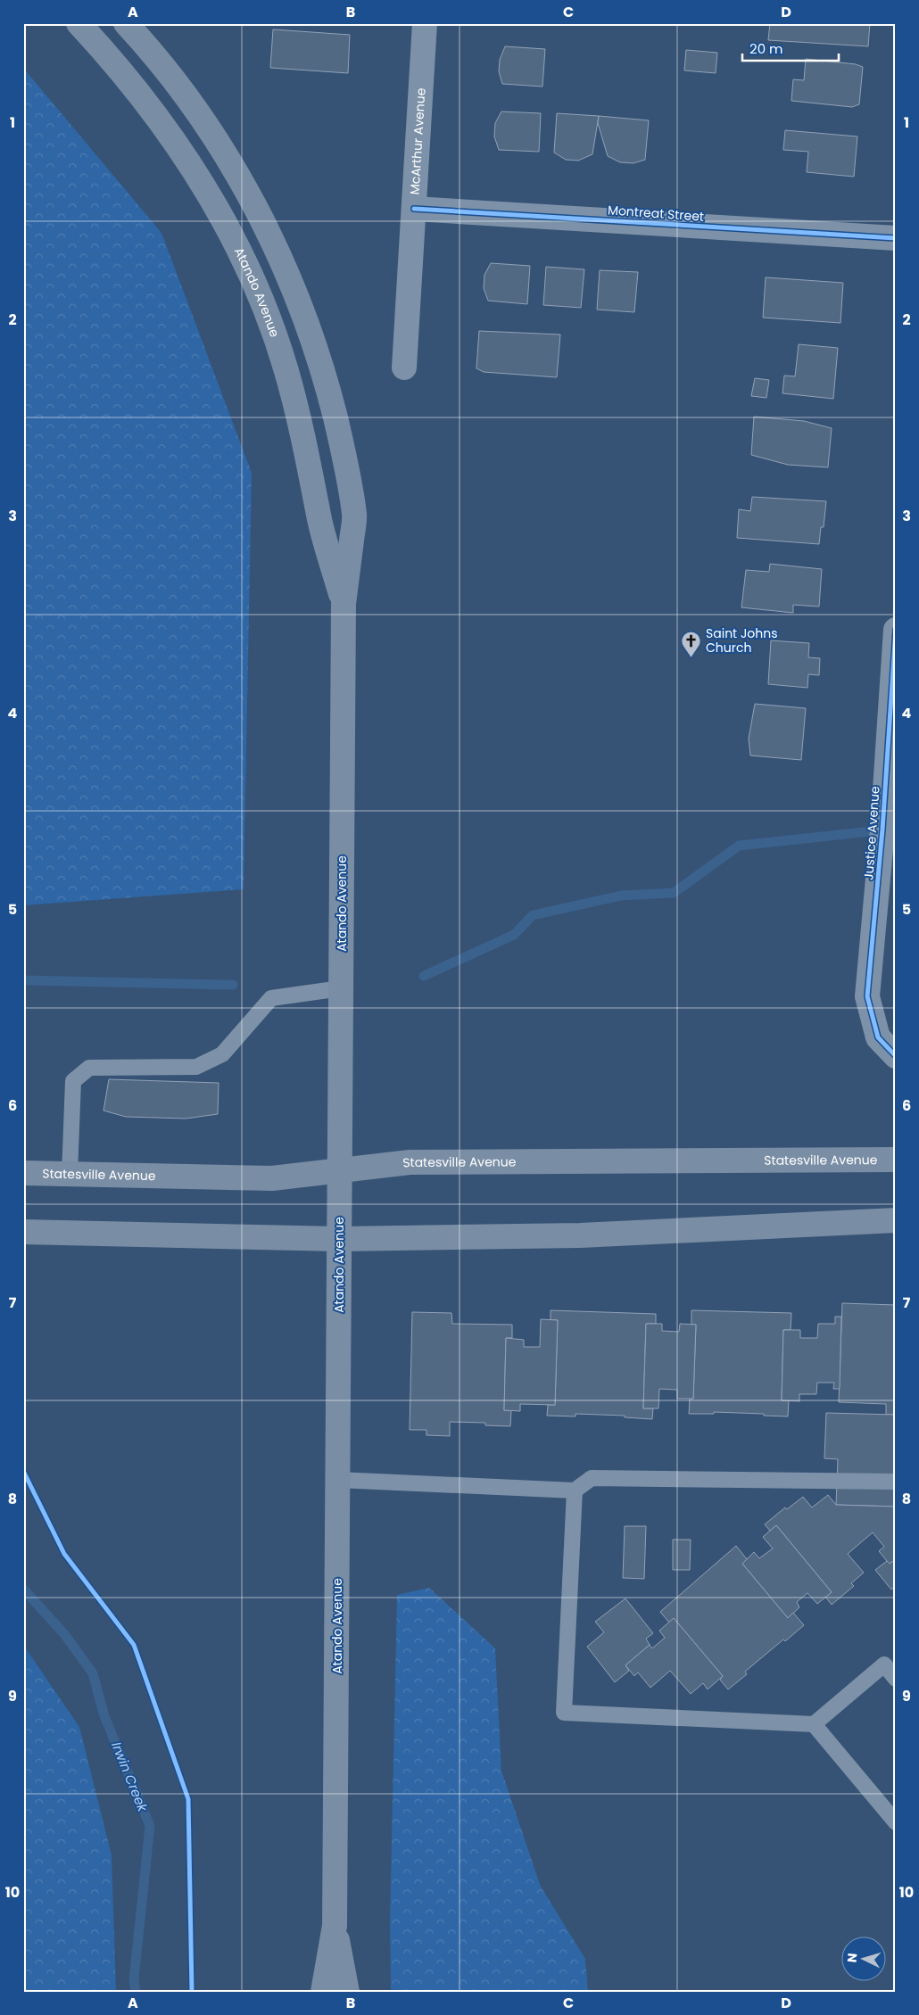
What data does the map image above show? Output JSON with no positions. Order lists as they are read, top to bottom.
{
  "streets": {
    "main road": ["Atando Avenue", "Statesville Avenue"],
    "street": ["McArthur Avenue", "Montreat Street", "Justice Avenue"]
  },
  "crossings": [
    ["McArthur Avenue", "Montreat Street"],
    ["Atando Avenue", "Statesville Avenue"]
  ],
  "water": ["Irwin Creek"],
  "places": {
    "church": ["Saint Johns Church"]
  },
  "scale_bar": "20 m",
  "north": "left",
  "grid": {
    "columns": [
      "A",
      "B",
      "C",
      "D"
    ],
    "rows": [
      "1",
      "2",
      "3",
      "4",
      "5",
      "6",
      "7",
      "8",
      "9",
      "10"
    ]
  }
}
